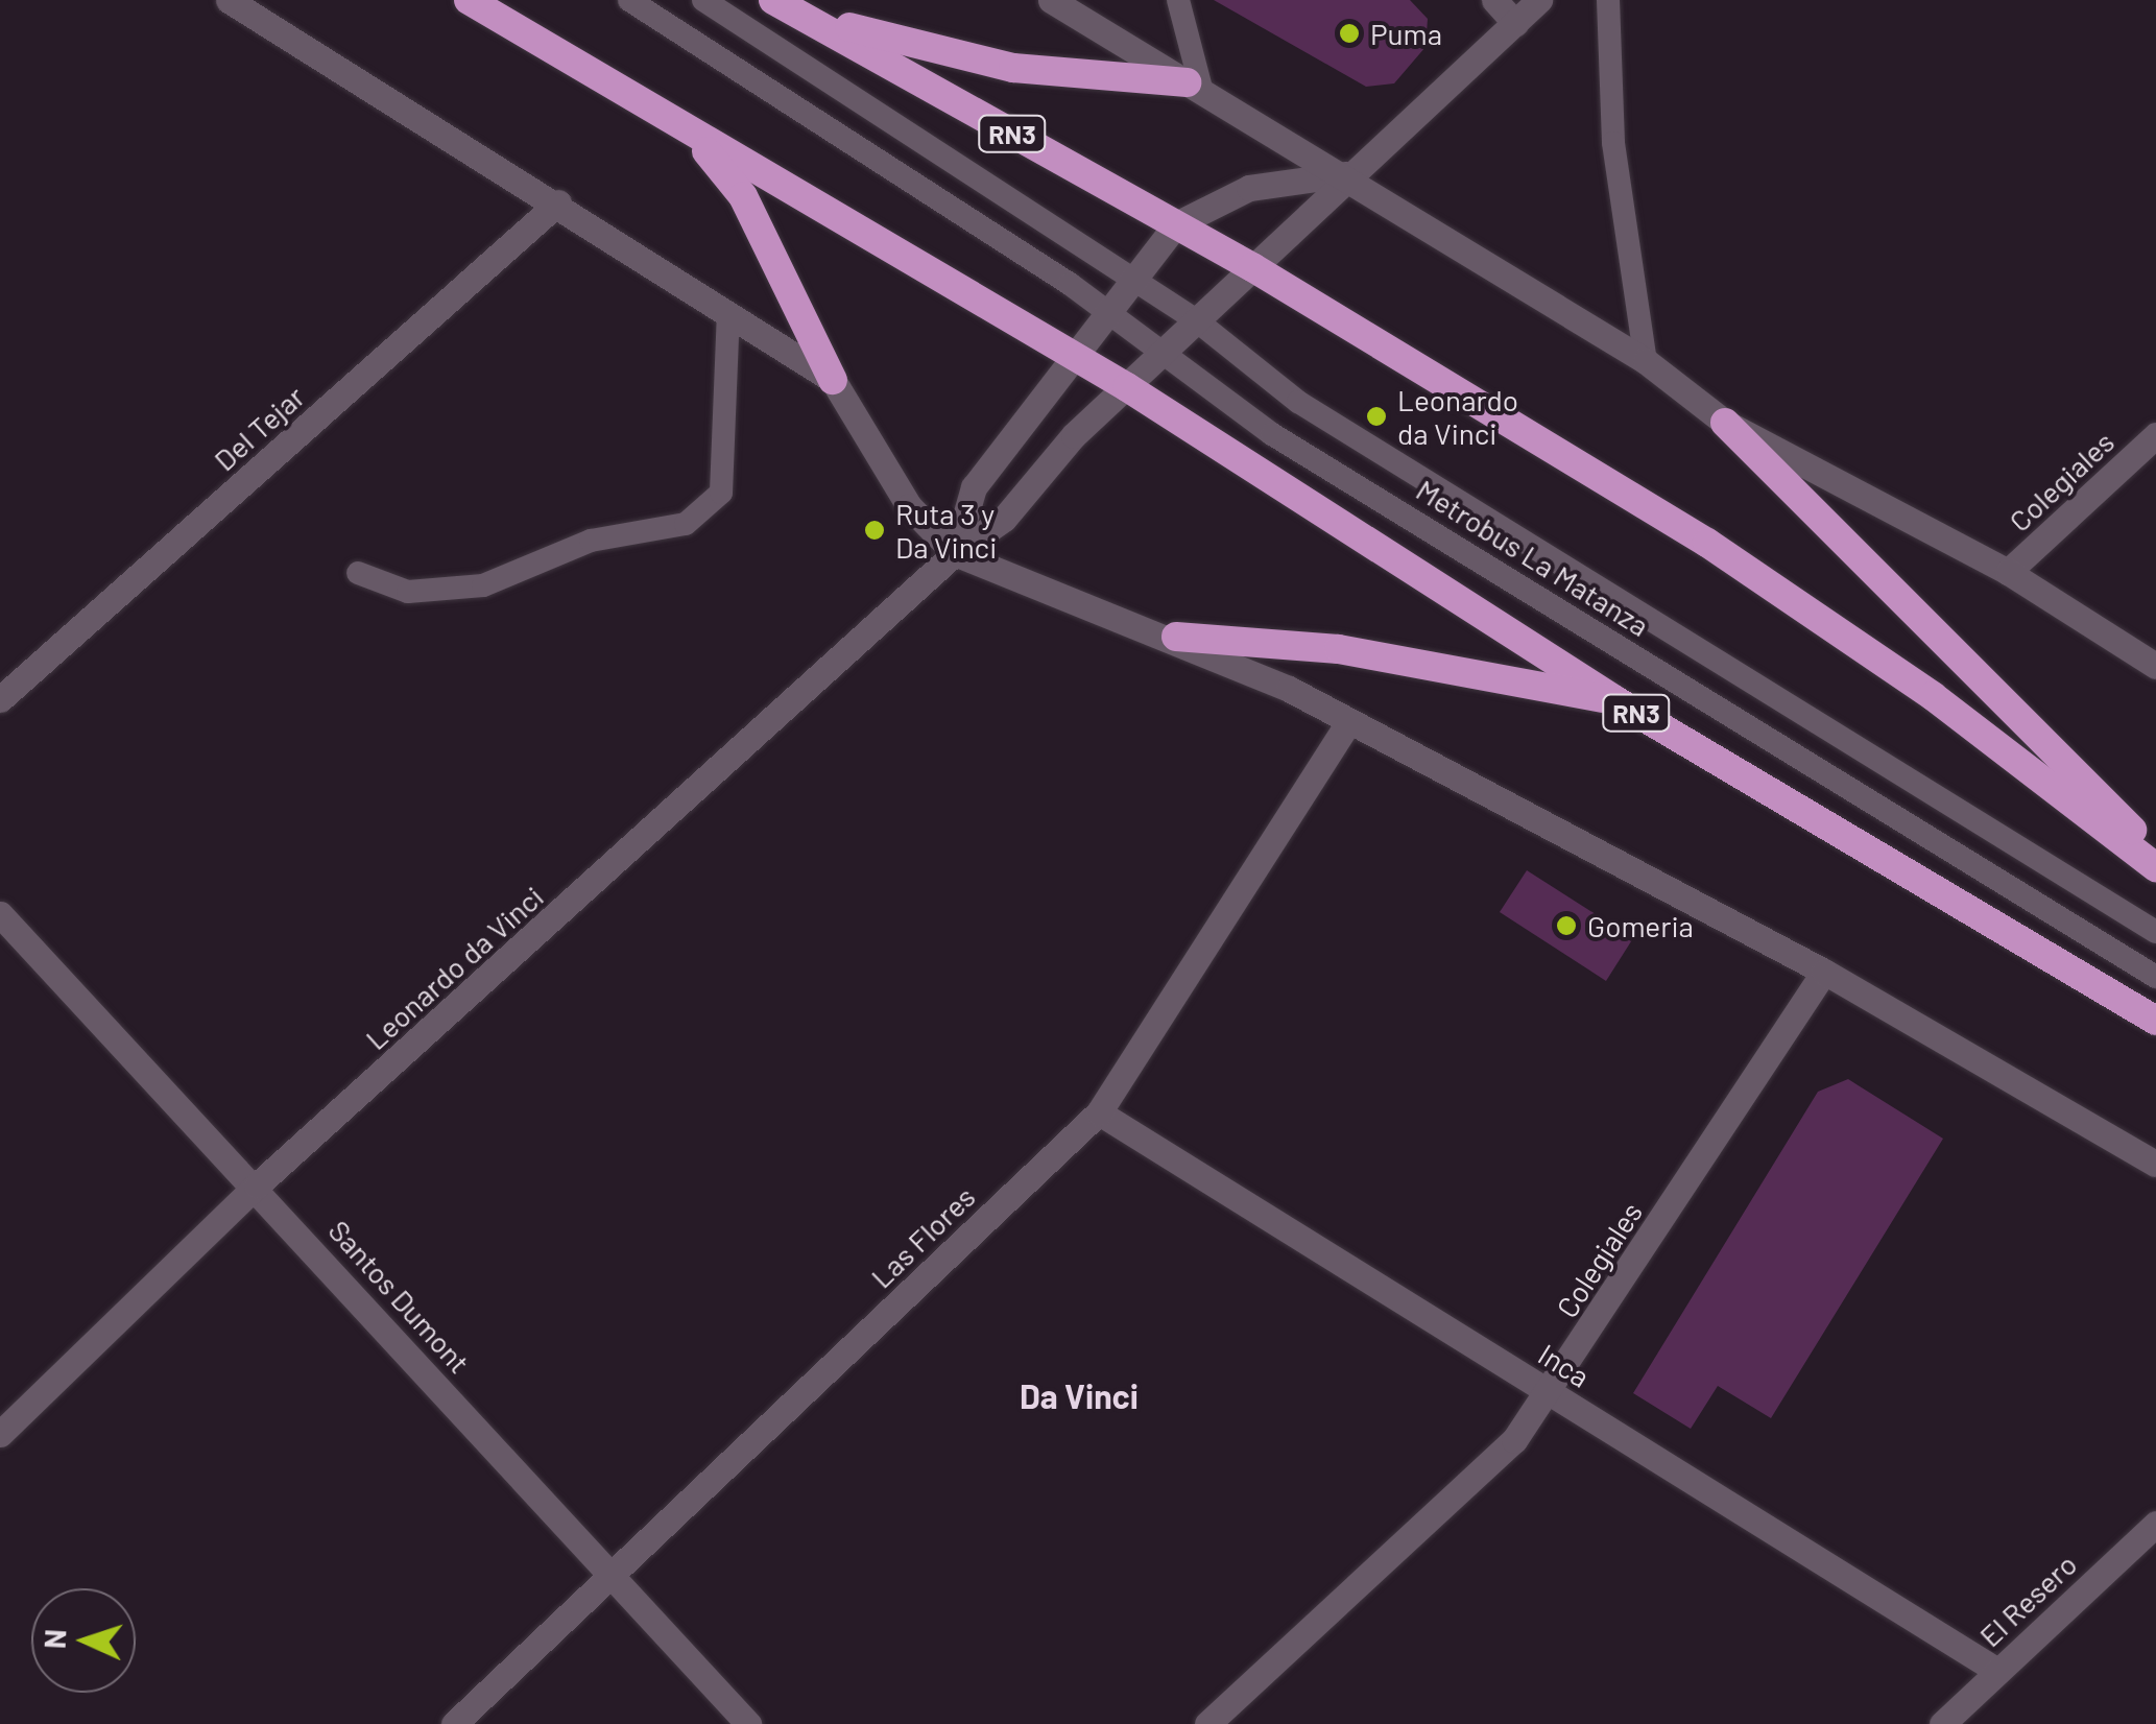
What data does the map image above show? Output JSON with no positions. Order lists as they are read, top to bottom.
{
  "streets": {
    "highway": ["RN3"],
    "street": [
      "Del Tejar",
      "Colegiales",
      "Leonardo da Vinci",
      "Las Flores",
      "Santos Dumont",
      "Inca",
      "El Resero"
    ],
    "lane": ["Metrobus La Matanza"]
  },
  "crossings": [
    ["RN3", "Leonardo da Vinci"],
    ["Colegiales", "Inca"],
    ["Metrobus La Matanza", "Leonardo da Vinci"],
    ["Leonardo da Vinci", "Santos Dumont"],
    ["Las Flores", "Santos Dumont"],
    ["Las Flores", "Inca"],
    ["Inca", "El Resero"]
  ],
  "districts": ["Da Vinci"],
  "places": [
    "Puma",
    "Leonardo da Vinci",
    "Ruta 3 y Da Vinci",
    "Gomeria"
  ],
  "north": "left"
}
